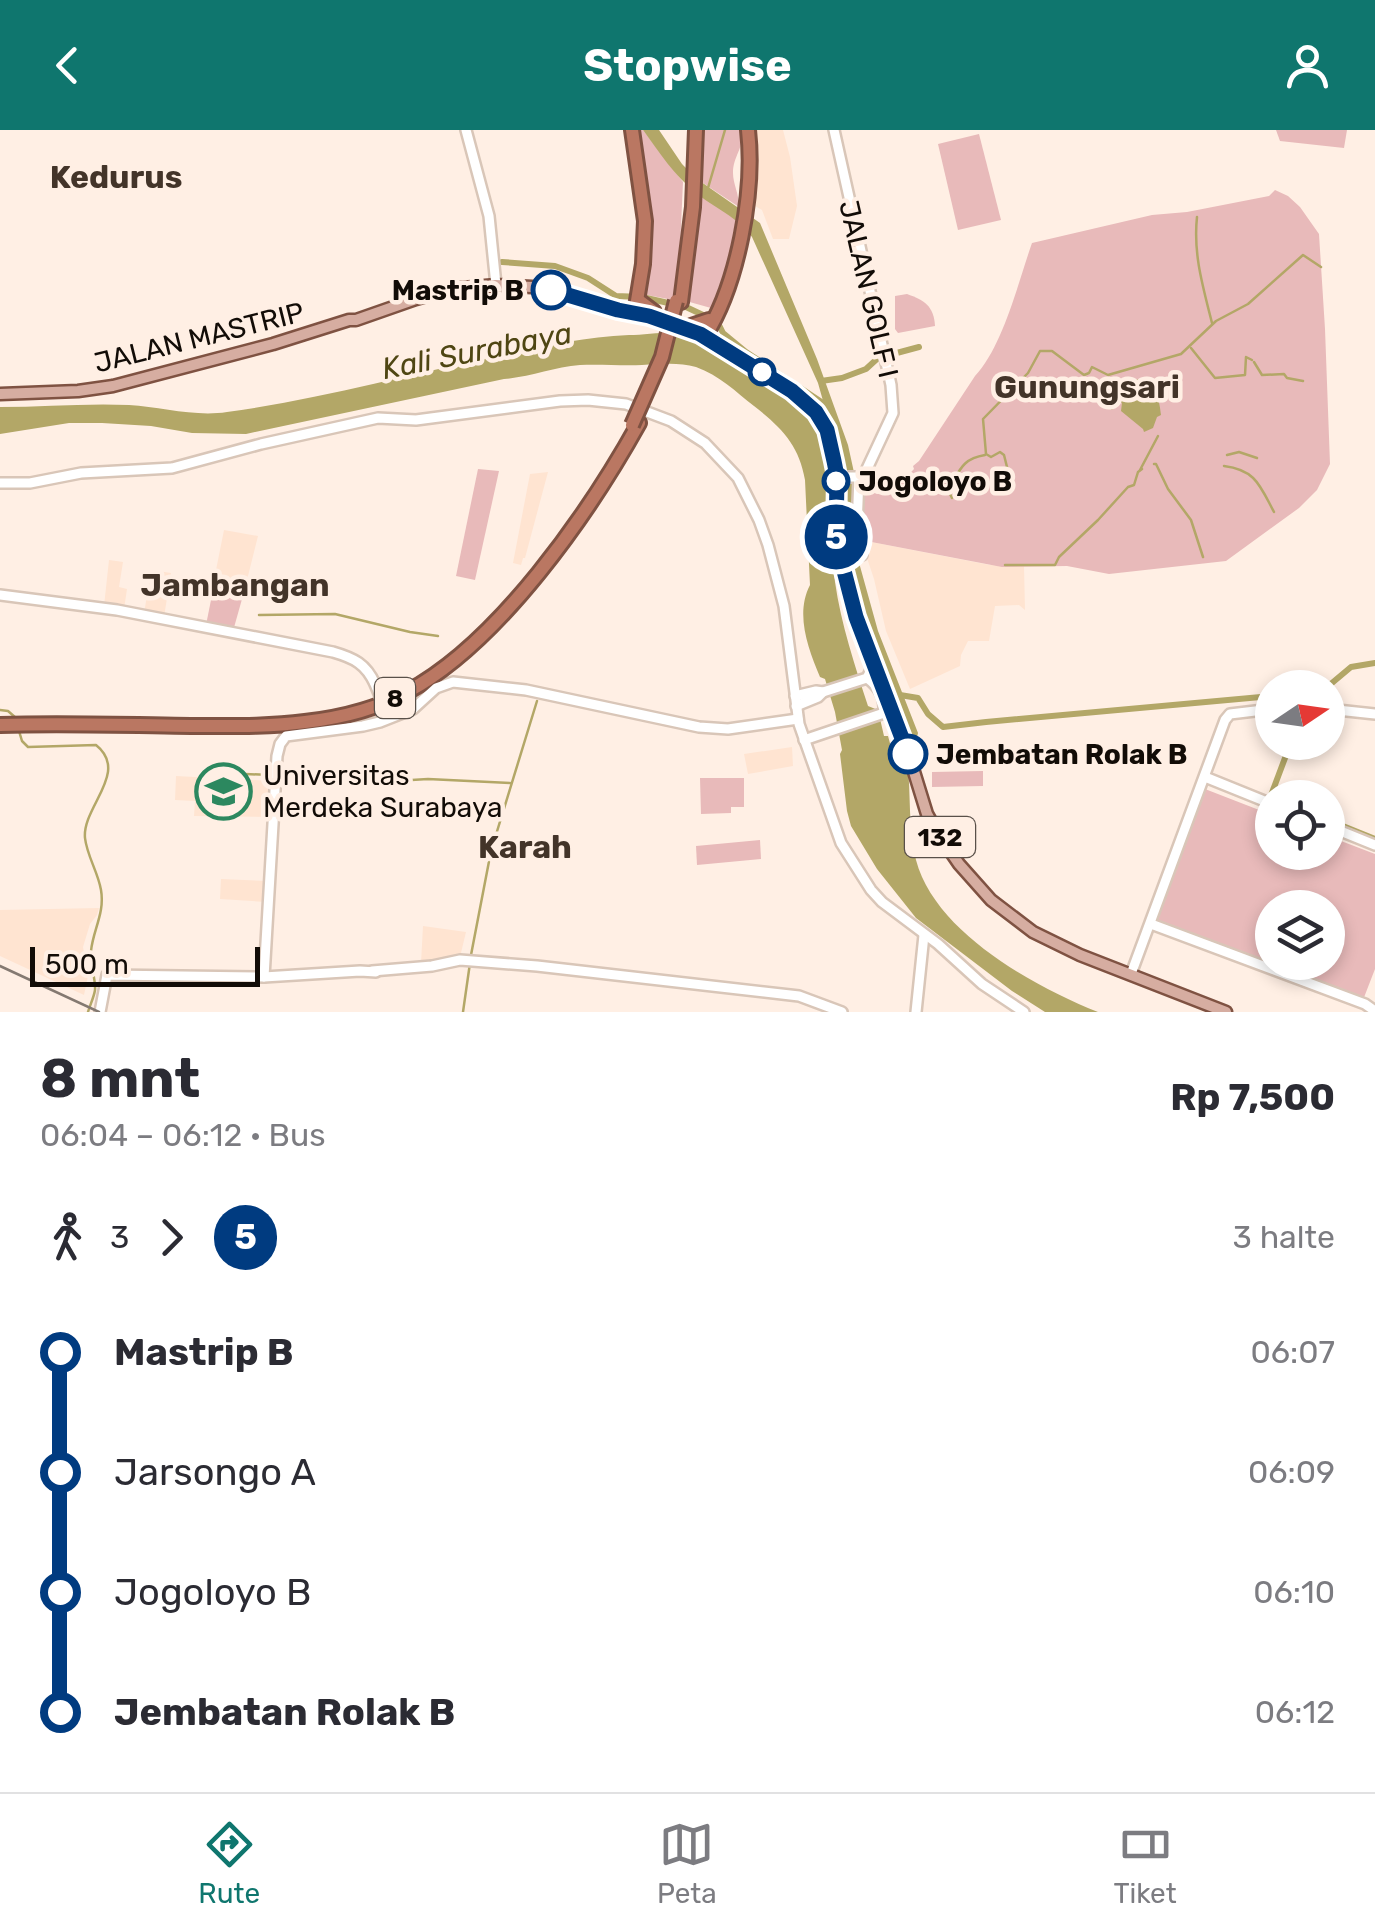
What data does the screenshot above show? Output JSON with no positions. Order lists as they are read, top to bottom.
{
  "streets": {
    "highway": ["8"],
    "main road": ["JALAN MASTRIP", "132"],
    "street": ["JALAN GOLF I"]
  },
  "crossings": [
    ["JALAN MASTRIP", "132"]
  ],
  "districts": [
    "Kedurus",
    "Gunungsari",
    "Jambangan",
    "Karah"
  ],
  "water": ["Kali Surabaya"],
  "places": {
    "other": ["Mastrip B", "Jogoloyo B", "Jembatan Rolak B"],
    "school or university": ["Universitas Merdeka Surabaya"]
  },
  "lines": ["bus line 5"],
  "scale_bar": "500 m",
  "north": "right",
  "page": {
    "header": "Stopwise",
    "on_map": "5",
    "scale": "500 m",
    "heading": ["8 mnt", "06:04 – 06:12 · Bus", "Rp 7,500"],
    "legs": ["3", "5", "3 halte"],
    "list": [
      {
        "name": "Mastrip B",
        "value": "06:07"
      },
      {
        "name": "Jarsongo A",
        "value": "06:09"
      },
      {
        "name": "Jogoloyo B",
        "value": "06:10"
      },
      {
        "name": "Jembatan Rolak B",
        "value": "06:12"
      }
    ],
    "tabs": ["Rute", "Peta", "Tiket"]
  }
}
